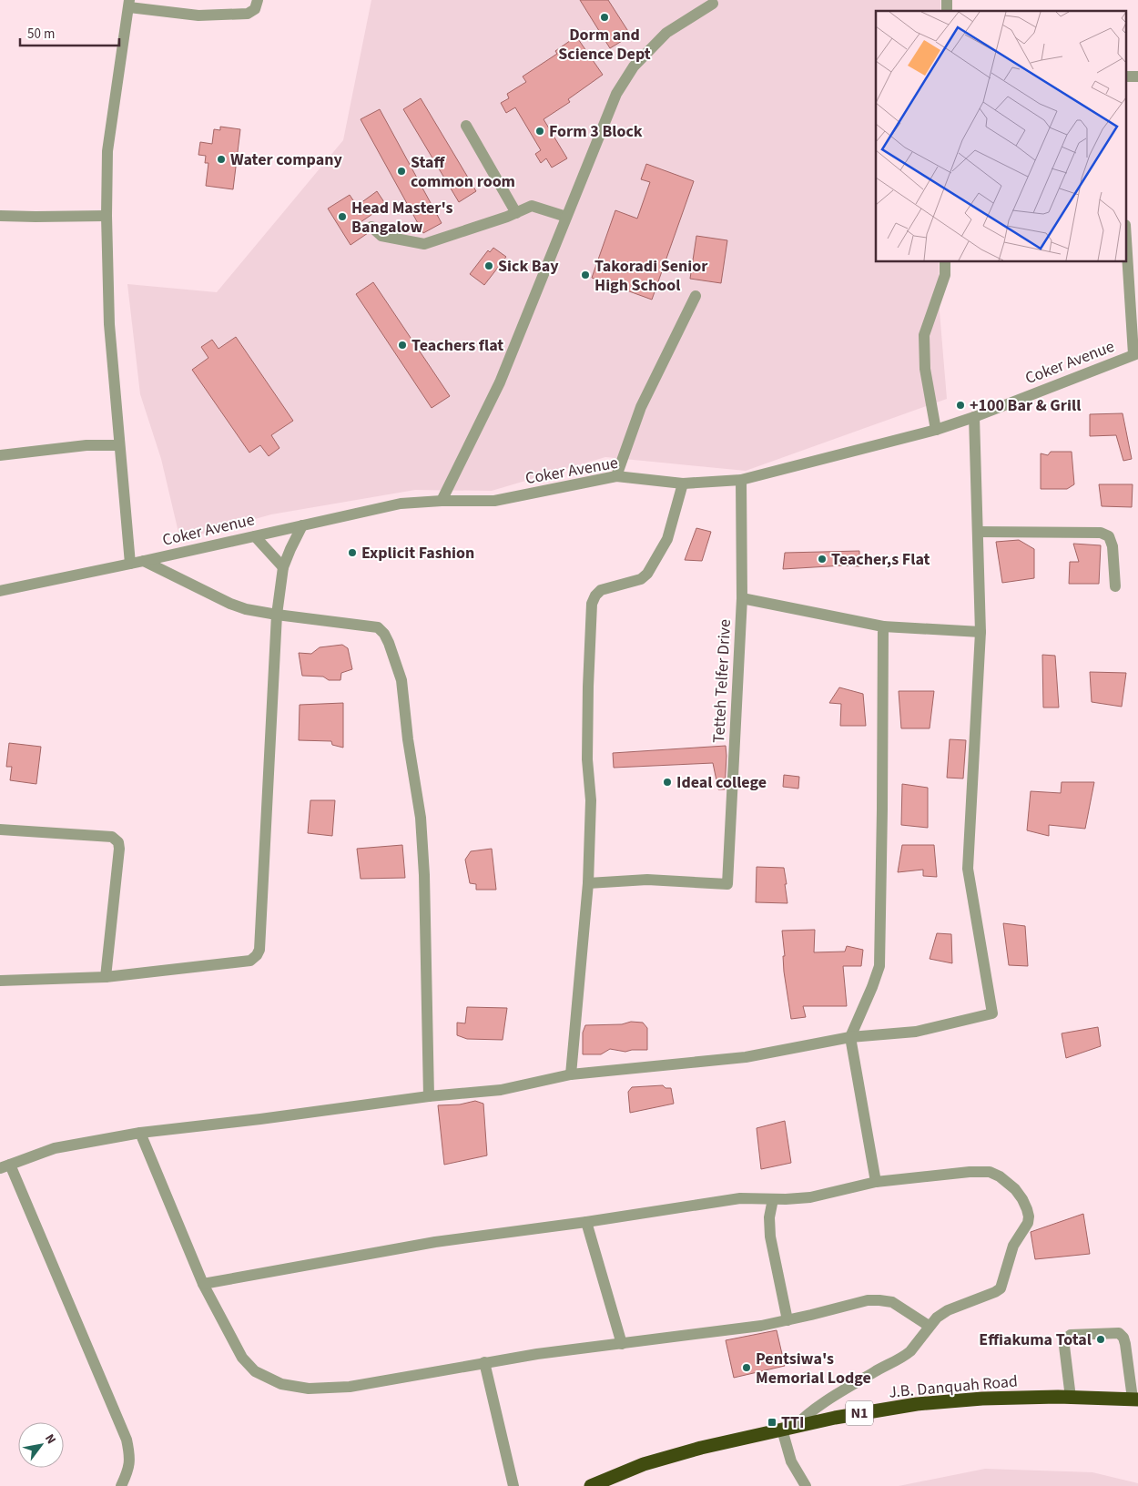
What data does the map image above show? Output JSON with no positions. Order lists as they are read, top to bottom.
{
  "streets": {
    "highway": ["J.B. Danquah Road", "N1"],
    "street": ["Coker Avenue", "Tetteh Telfer Drive"]
  },
  "crossings": [
    ["Coker Avenue", "Tetteh Telfer Drive"]
  ],
  "places": {
    "other": [
      "Dorm and Science Dept",
      "Form 3 Block",
      "Water company",
      "Staff common room",
      "Head Master's Bangalow",
      "Sick Bay",
      "Takoradi Senior High School",
      "Teachers flat",
      "+100 Bar & Grill",
      "Explicit Fashion",
      "Teacher,s Flat",
      "Ideal college",
      "Effiakuma Total",
      "Pentsiwa's Memorial Lodge"
    ],
    "transit": ["TTI"]
  },
  "scale_bar": "50 m",
  "north": "top right"
}
